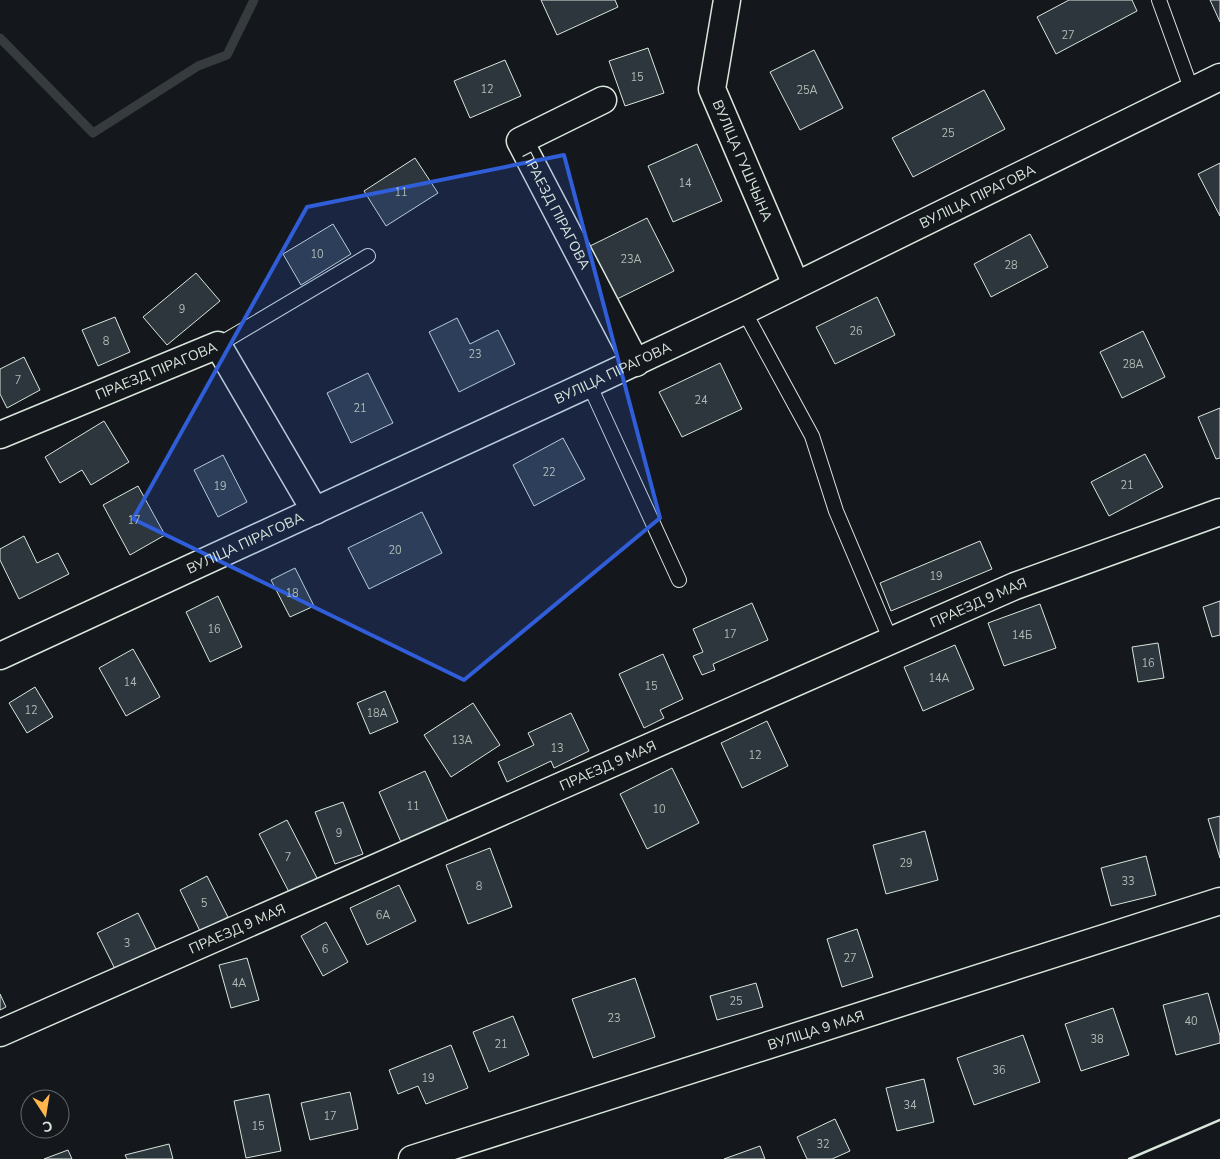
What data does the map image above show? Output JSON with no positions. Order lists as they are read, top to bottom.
{
  "streets": {
    "street": [
      "ВУЛІЦА ГУШЧЫНА",
      "ВУЛІЦА ПІРАГОВА",
      "ПРАЕЗД ПІРАГОВА",
      "ПРАЕЗД 9 МАЯ",
      "ВУЛІЦА 9 МАЯ"
    ]
  },
  "crossings": [
    ["ВУЛІЦА ГУШЧЫНА", "ВУЛІЦА ПІРАГОВА"],
    ["ВУЛІЦА ПІРАГОВА", "ПРАЕЗД ПІРАГОВА"]
  ],
  "house_numbers": [
    "27",
    "15",
    "12",
    "25А",
    "25",
    "14",
    "11",
    "10",
    "23А",
    "28",
    "9",
    "26",
    "8",
    "23",
    "28А",
    "7",
    "24",
    "21",
    "22",
    "21",
    "19",
    "17",
    "20",
    "19",
    "18",
    "16",
    "17",
    "14Б",
    "16",
    "14А",
    "14",
    "15",
    "12",
    "18А",
    "13А",
    "13",
    "12",
    "11",
    "10",
    "9",
    "7",
    "29",
    "33",
    "8",
    "5",
    "6А",
    "3",
    "6",
    "27",
    "4А",
    "25",
    "23",
    "40",
    "38",
    "21",
    "36",
    "19",
    "34",
    "17",
    "15",
    "32"
  ],
  "north": "bottom"
}
